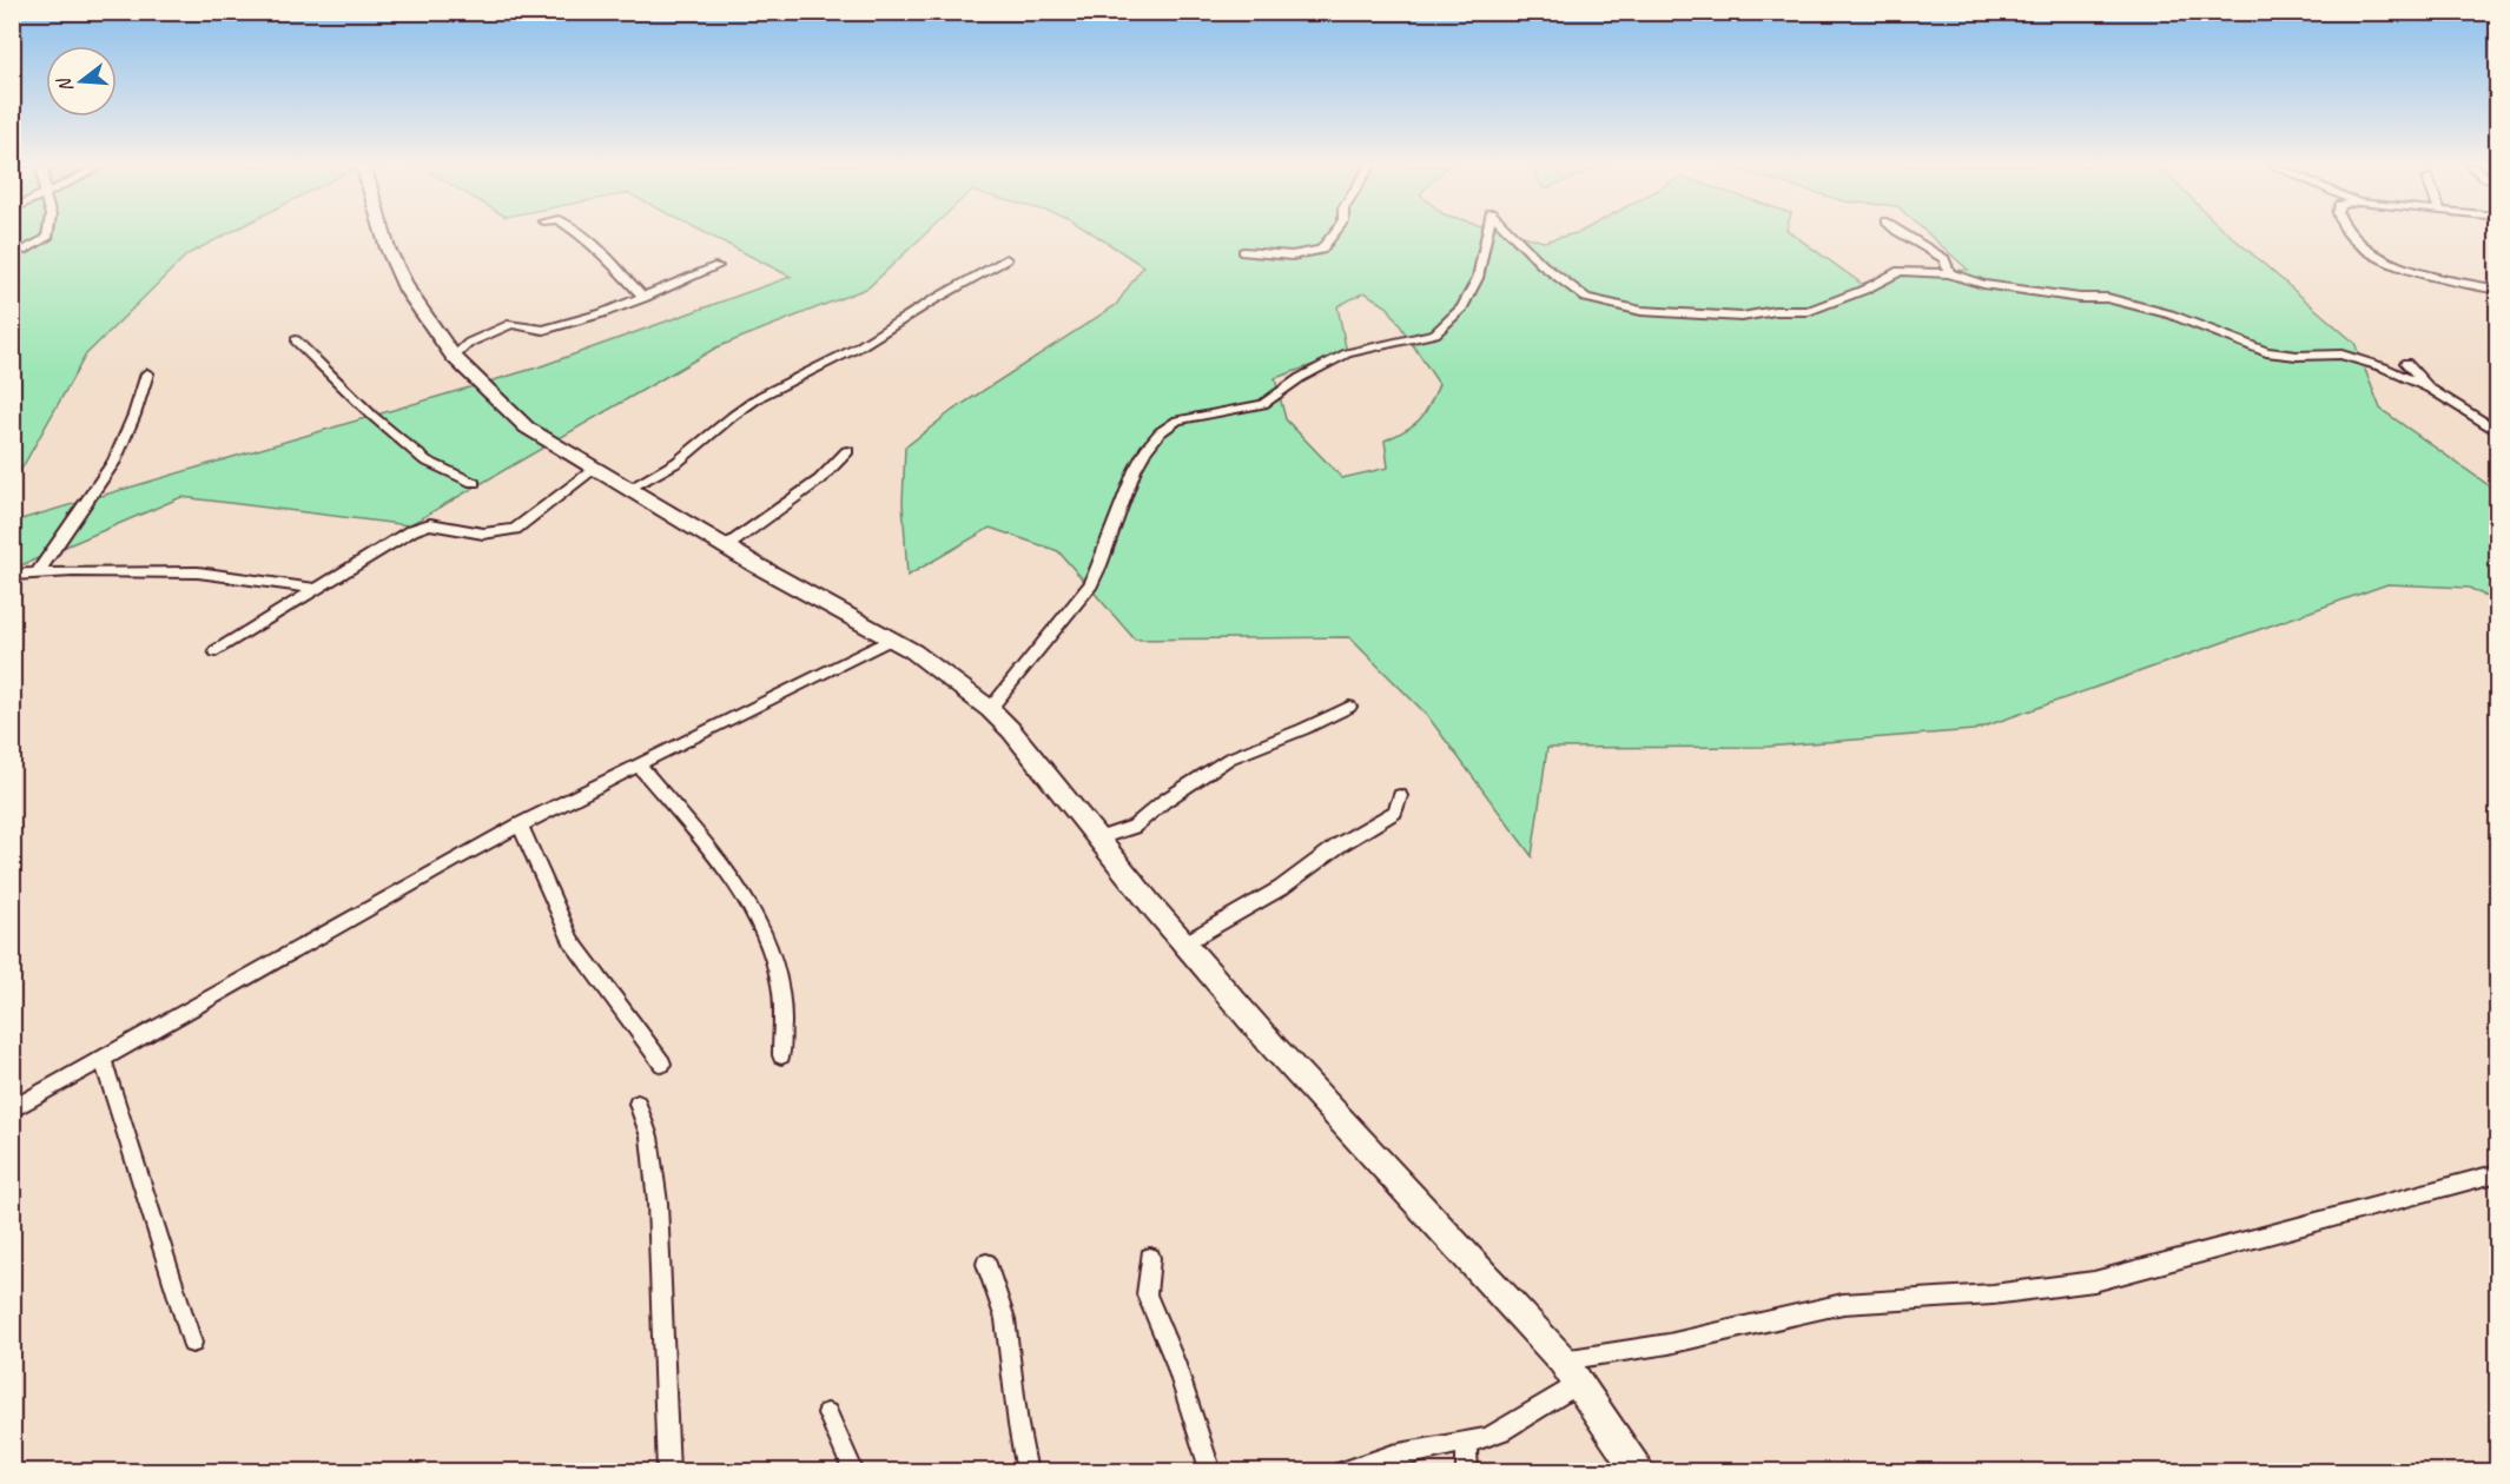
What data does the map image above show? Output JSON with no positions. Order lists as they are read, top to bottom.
{
  "north": "left"
}
